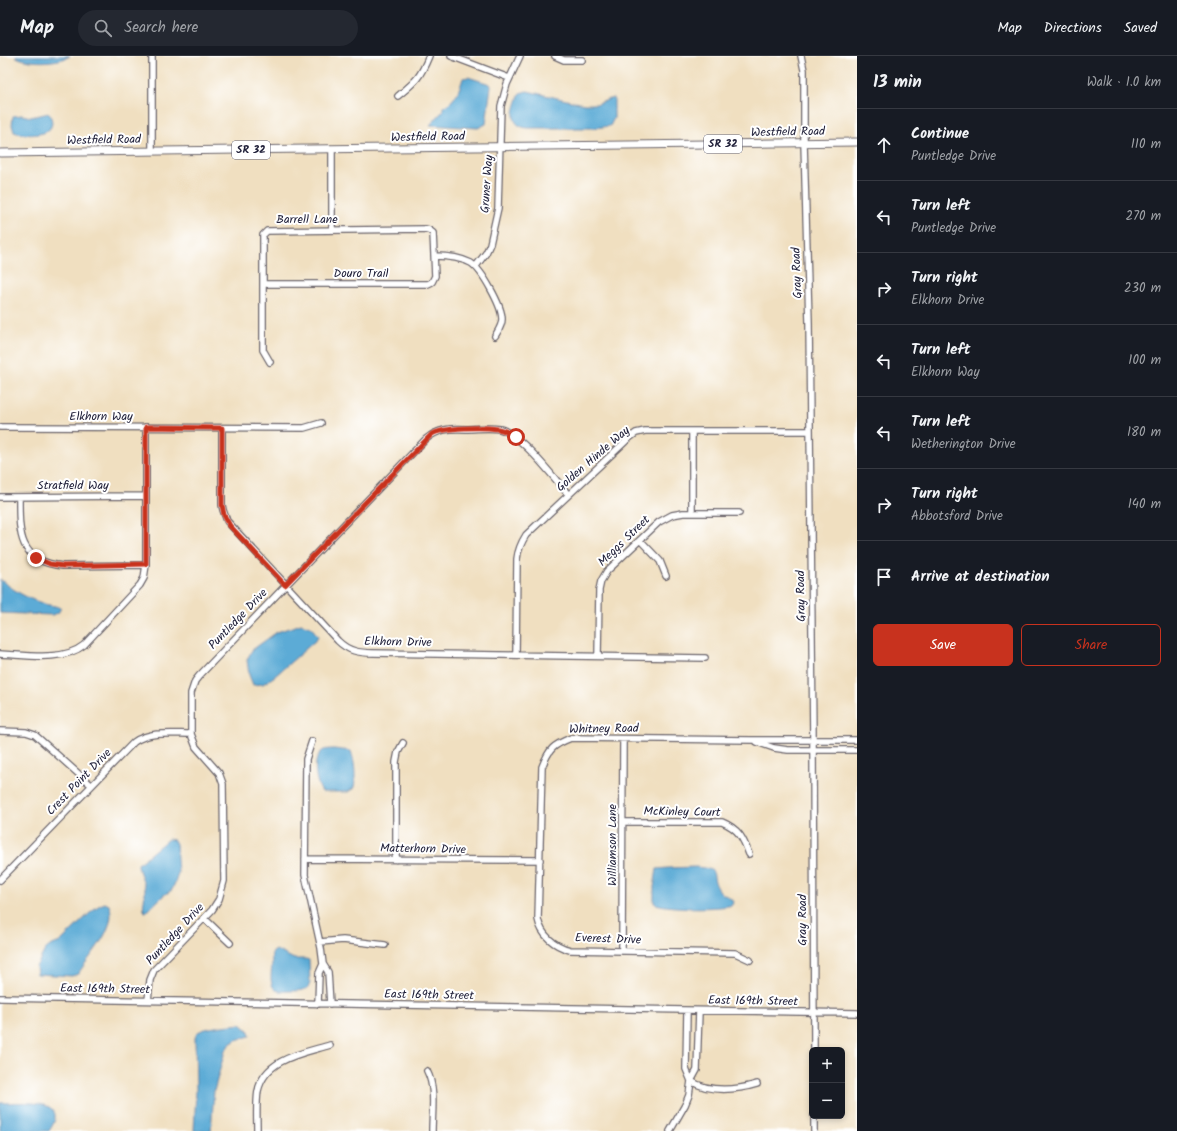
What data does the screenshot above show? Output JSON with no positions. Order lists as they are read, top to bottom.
{
  "streets": {
    "main road": ["Westfield Road", "SR 32"],
    "street": [
      "Gruner Way",
      "Barrell Lane",
      "Douro Trail",
      "Gray Road",
      "Elkhorn Way",
      "Golden Hinde Way",
      "Stratfield Way",
      "Meggs Street",
      "Puntledge Drive",
      "Elkhorn Drive",
      "Whitney Road",
      "Crest Point Drive",
      "McKinley Court",
      "Williamson Lane",
      "Matterhorn Drive",
      "Everest Drive",
      "East 169th Street"
    ]
  },
  "crossings": [
    ["Westfield Road", "Gruner Way"],
    ["Westfield Road", "Gray Road"],
    ["Barrell Lane", "Douro Trail"],
    ["Gray Road", "Golden Hinde Way"],
    ["Gray Road", "Whitney Road"],
    ["Gray Road", "East 169th Street"],
    ["Elkhorn Way", "Elkhorn Drive"],
    ["Golden Hinde Way", "Puntledge Drive"],
    ["Golden Hinde Way", "Elkhorn Drive"],
    ["Meggs Street", "Elkhorn Drive"],
    ["Puntledge Drive", "Elkhorn Drive"],
    ["Puntledge Drive", "Crest Point Drive"],
    ["Puntledge Drive", "East 169th Street"],
    ["Whitney Road", "Williamson Lane"],
    ["Whitney Road", "Matterhorn Drive"],
    ["Whitney Road", "Everest Drive"],
    ["McKinley Court", "Williamson Lane"],
    ["Williamson Lane", "Everest Drive"],
    ["Matterhorn Drive", "Everest Drive"]
  ],
  "page": {
    "header": "Map",
    "search": "Search here",
    "nav": ["Map", "Directions", "Saved"],
    "heading": ["13 min", "Walk · 1.0 km"],
    "list": [
      ["Continue", "Puntledge Drive", "110 m"],
      ["Turn left", "Puntledge Drive", "270 m"],
      ["Turn right", "Elkhorn Drive", "230 m"],
      ["Turn left", "Elkhorn Way", "100 m"],
      ["Turn left", "Wetherington Drive", "180 m"],
      ["Turn right", "Abbotsford Drive", "140 m"],
      "Arrive at destination"
    ],
    "buttons": ["Save", "Share"],
    "map_buttons": ["+", "−"]
  }
}
